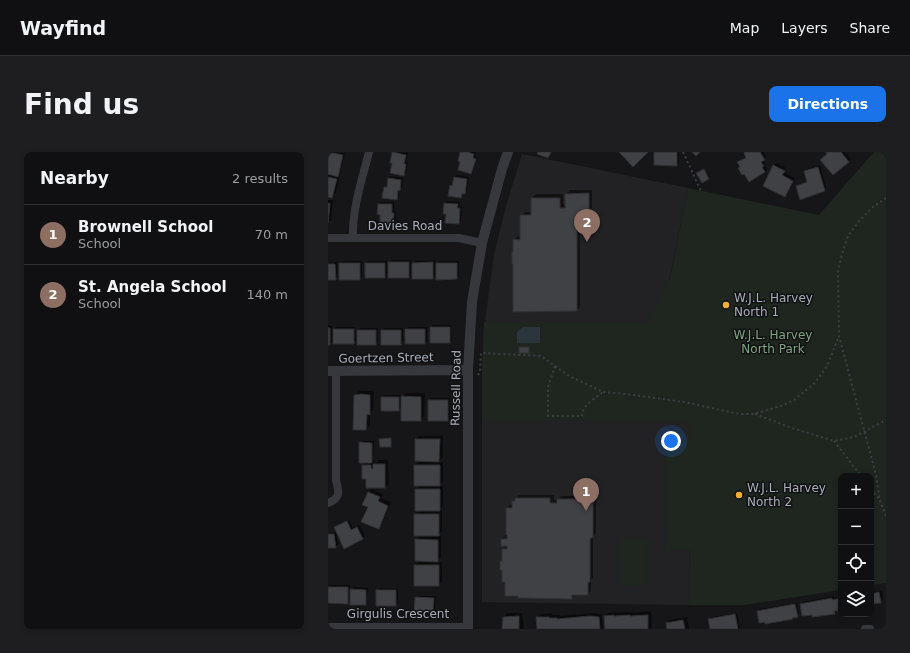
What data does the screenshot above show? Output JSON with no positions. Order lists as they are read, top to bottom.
{
  "streets": {
    "street": [
      "Davies Road",
      "Goertzen Street",
      "Russell Road",
      "Girgulis Crescent"
    ]
  },
  "crossings": [
    ["Davies Road", "Russell Road"],
    ["Goertzen Street", "Russell Road"],
    ["Russell Road", "Girgulis Crescent"]
  ],
  "parks": ["W.J.L. Harvey North Park"],
  "places": ["W.J.L. Harvey North 1", "W.J.L. Harvey North 2"],
  "page": {
    "header": "Wayfind",
    "nav": ["Map", "Layers", "Share"],
    "buttons": "Directions",
    "title": "Find us",
    "heading": ["Nearby", "2 results"],
    "list": [
      {
        "mark": "1",
        "name": "Brownell School",
        "note": "School",
        "value": "70 m"
      },
      {
        "mark": "2",
        "name": "St. Angela School",
        "note": "School",
        "value": "140 m"
      }
    ],
    "pins": ["2", "1"],
    "map_buttons": ["+", "−"]
  }
}
